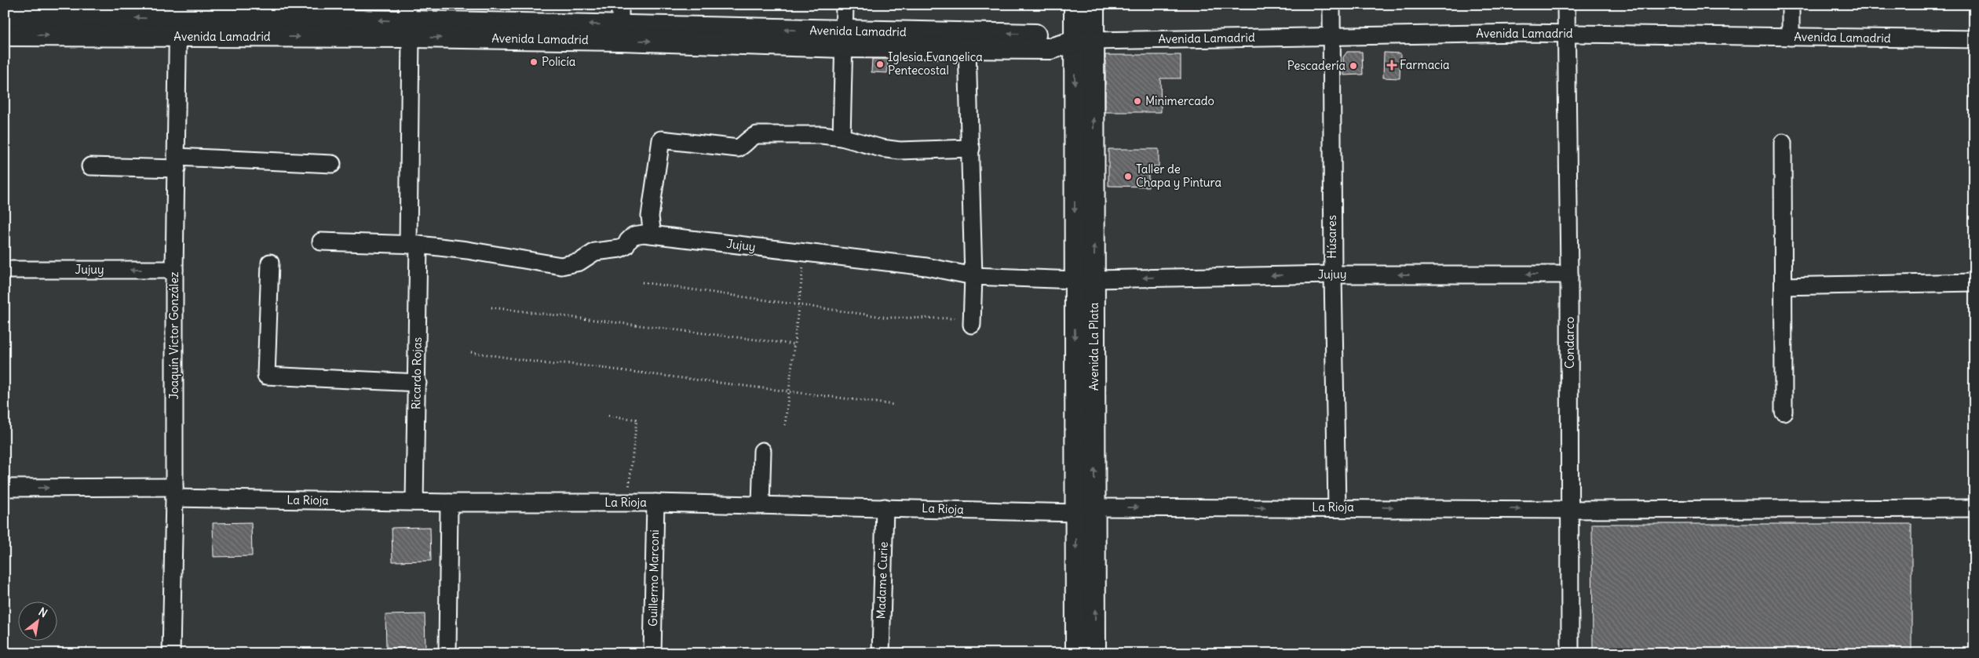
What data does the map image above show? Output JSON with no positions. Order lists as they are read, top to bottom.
{
  "streets": {
    "main road": ["Avenida Lamadrid", "Avenida La Plata"],
    "street": [
      "Húsares",
      "Jujuy",
      "Joaquín Víctor González",
      "Condarco",
      "Ricardo Rojas",
      "La Rioja",
      "Guillermo Marconi",
      "Madame Curie"
    ]
  },
  "crossings": [
    ["Avenida Lamadrid", "Húsares"],
    ["Avenida Lamadrid", "Joaquín Víctor González"],
    ["Avenida Lamadrid", "Condarco"],
    ["Avenida Lamadrid", "Avenida La Plata"],
    ["Avenida Lamadrid", "Ricardo Rojas"],
    ["Húsares", "Jujuy"],
    ["Húsares", "La Rioja"],
    ["Jujuy", "Joaquín Víctor González"],
    ["Jujuy", "Condarco"],
    ["Jujuy", "Avenida La Plata"],
    ["Jujuy", "Ricardo Rojas"],
    ["Joaquín Víctor González", "La Rioja"],
    ["Condarco", "La Rioja"],
    ["Avenida La Plata", "La Rioja"],
    ["Ricardo Rojas", "La Rioja"],
    ["La Rioja", "Guillermo Marconi"],
    ["La Rioja", "Madame Curie"]
  ],
  "one_way": ["Jujuy"],
  "places": {
    "other": [
      "Policía",
      "Iglesia Evangelica Pentecostal",
      "Pescadería",
      "Minimercado",
      "Taller de Chapa y Pintura"
    ],
    "health": ["Farmacia"]
  },
  "north": "top right"
}
